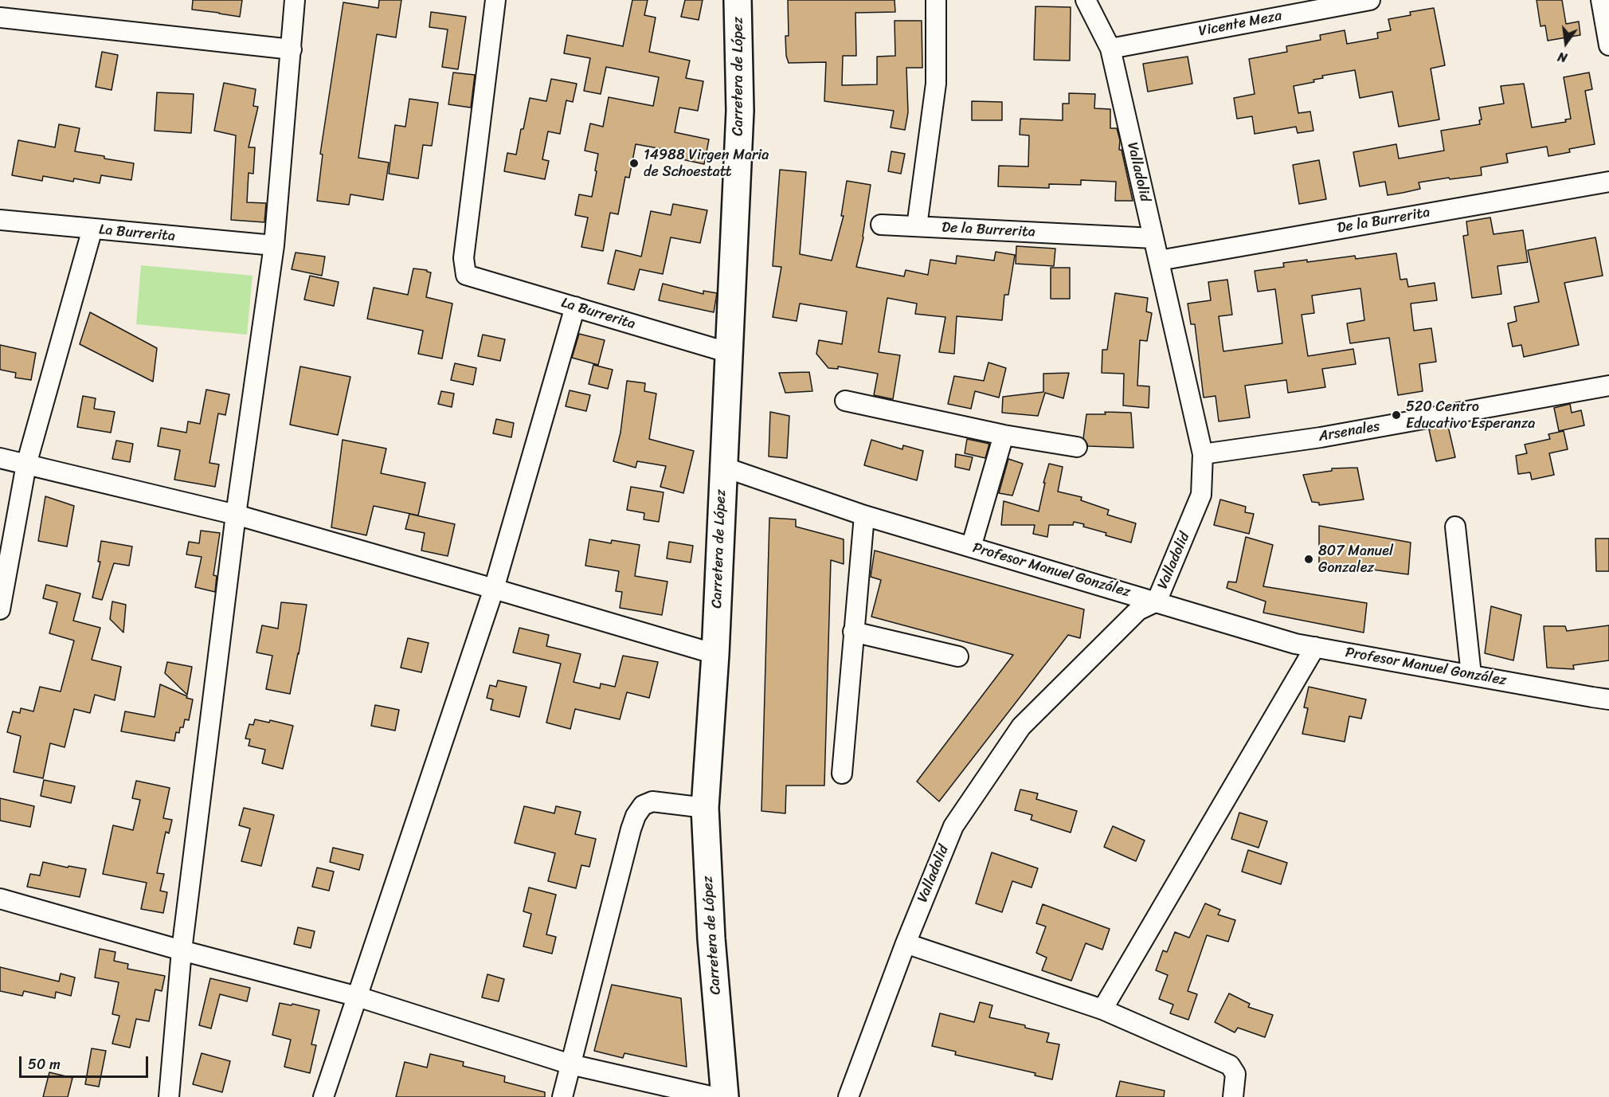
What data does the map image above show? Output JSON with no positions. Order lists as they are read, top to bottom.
{
  "streets": {
    "main road": ["Carretera de López"],
    "street": [
      "Vicente Meza",
      "Valladolid",
      "De la Burrerita",
      "La Burrerita",
      "Arsenales",
      "Profesor Manuel González"
    ]
  },
  "crossings": [
    ["Vicente Meza", "Valladolid"],
    ["Carretera de López", "La Burrerita"],
    ["Carretera de López", "Profesor Manuel González"],
    ["Valladolid", "De la Burrerita"],
    ["Valladolid", "Arsenales"],
    ["Valladolid", "Profesor Manuel González"]
  ],
  "places": ["14988 Virgen Maria de Schoestatt", "520 Centro Educativo Esperanza", "807 Manuel Gonzalez"],
  "scale_bar": "50 m",
  "north": "bottom"
}
